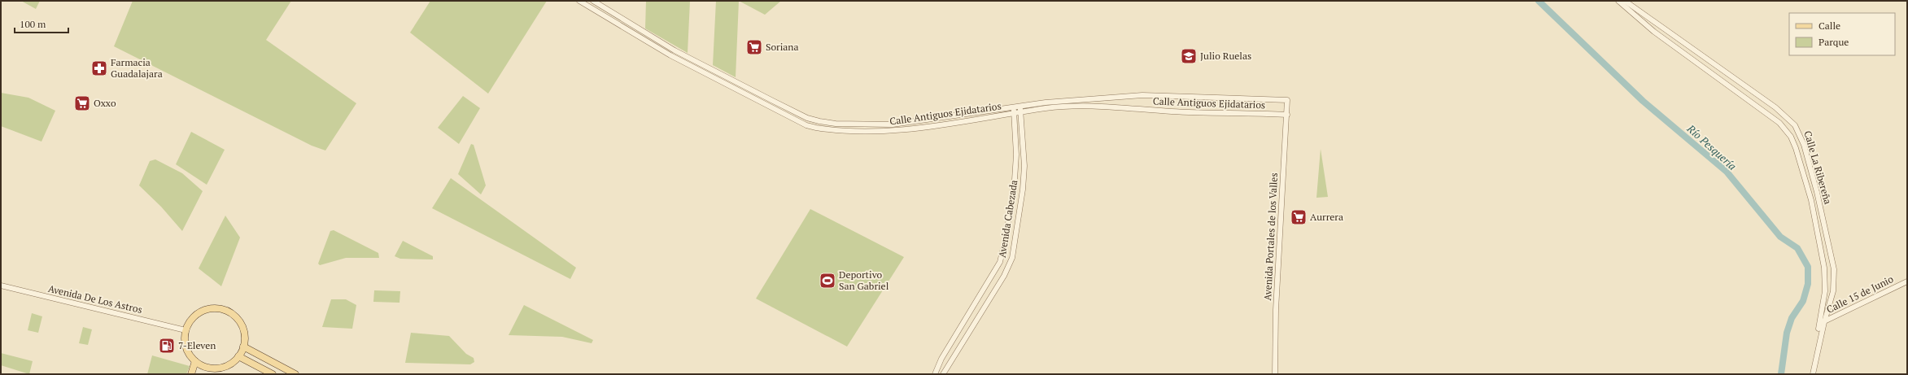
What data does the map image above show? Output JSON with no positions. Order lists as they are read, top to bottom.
{
  "streets": {
    "street": [
      "Calle Antiguos Ejidatarios",
      "Calle La Ribereña",
      "Avenida Cabezada",
      "Avenida Portales de los Valles",
      "Calle 15 de Junio",
      "Avenida De Los Astros"
    ]
  },
  "crossings": [
    ["Calle Antiguos Ejidatarios", "Avenida Cabezada"],
    ["Calle Antiguos Ejidatarios", "Avenida Portales de los Valles"],
    ["Calle La Ribereña", "Calle 15 de Junio"]
  ],
  "water": ["Río Pesquería"],
  "places": {
    "supermarket": ["Soriana", "Oxxo", "Aurrera"],
    "school or university": ["Julio Ruelas"],
    "pharmacy": ["Farmacia Guadalajara"],
    "sports": ["Deportivo San Gabriel"],
    "fuel station": ["7-Eleven"]
  },
  "legend": ["Calle", "Parque"],
  "scale_bar": "100 m"
}
